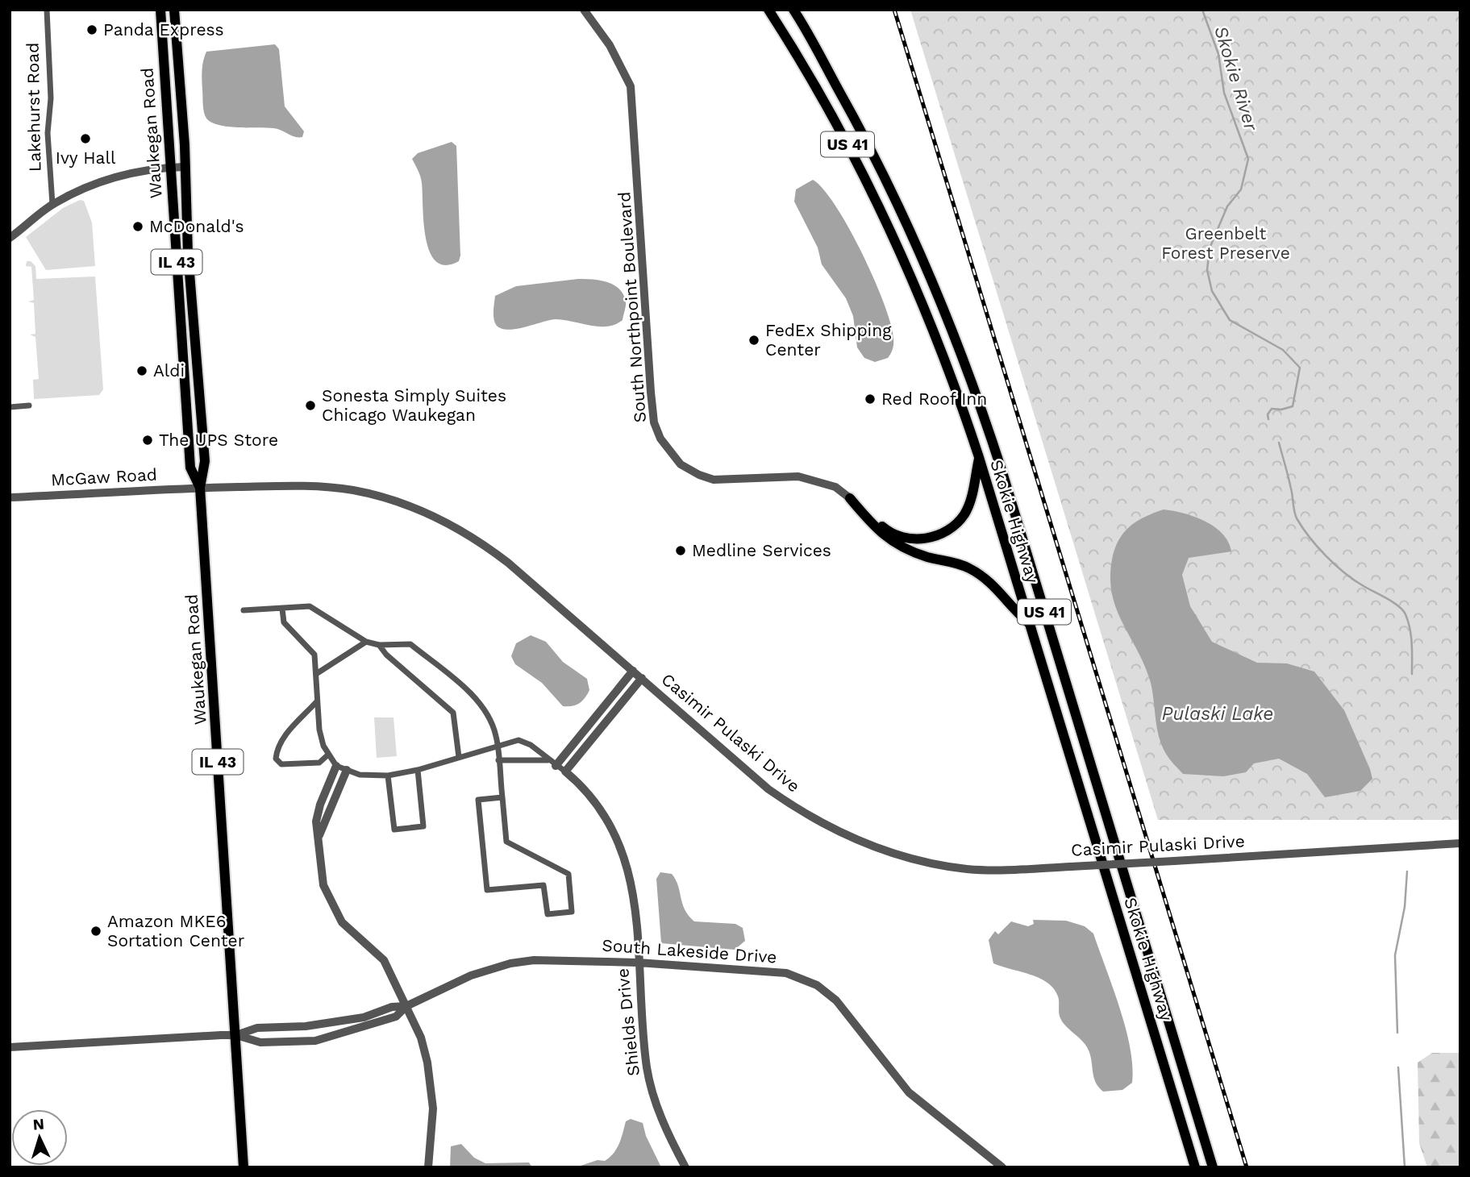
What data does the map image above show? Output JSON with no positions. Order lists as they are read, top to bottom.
{
  "streets": {
    "main road": [
      "Waukegan Road",
      "US 41",
      "IL 43",
      "Skokie Highway"
    ],
    "street": [
      "Lakehurst Road",
      "South Northpoint Boulevard",
      "McGaw Road",
      "Casimir Pulaski Drive",
      "South Lakeside Drive",
      "Shields Drive"
    ]
  },
  "crossings": [
    ["Waukegan Road", "McGaw Road"],
    ["Waukegan Road", "Casimir Pulaski Drive"],
    ["Waukegan Road", "South Lakeside Drive"],
    ["McGaw Road", "Casimir Pulaski Drive"],
    ["South Lakeside Drive", "Shields Drive"]
  ],
  "water": ["Skokie River", "Pulaski Lake"],
  "parks": ["Greenbelt Forest Preserve"],
  "places": [
    "Panda Express",
    "Ivy Hall",
    "McDonald's",
    "FedEx Shipping Center",
    "Aldi",
    "Red Roof Inn",
    "Sonesta Simply Suites Chicago Waukegan",
    "The UPS Store",
    "Medline Services",
    "Amazon MKE6 Sortation Center"
  ],
  "north": "top"
}
